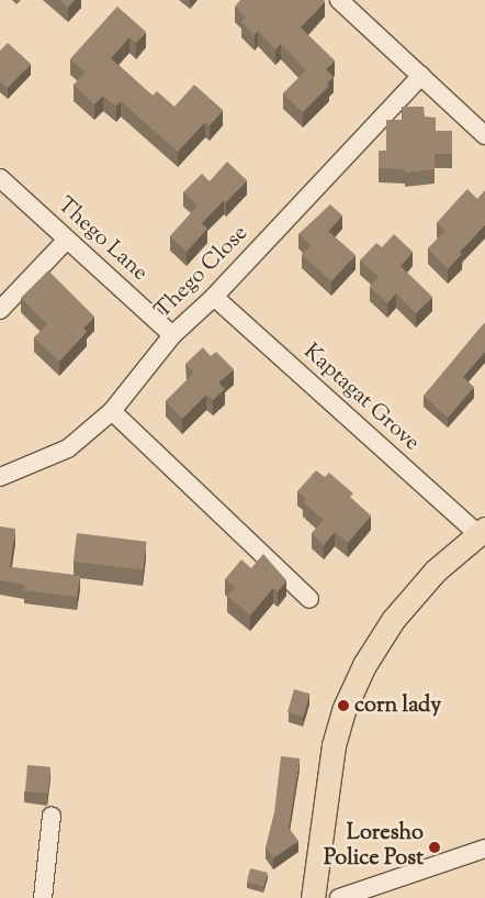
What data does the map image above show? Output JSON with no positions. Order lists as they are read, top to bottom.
{
  "streets": {
    "street": ["Thego Lane", "Thego Close", "Kaptagat Grove"]
  },
  "crossings": [
    ["Thego Lane", "Thego Close"],
    ["Thego Close", "Kaptagat Grove"]
  ],
  "places": ["corn lady", "Loresho Police Post"]
}
